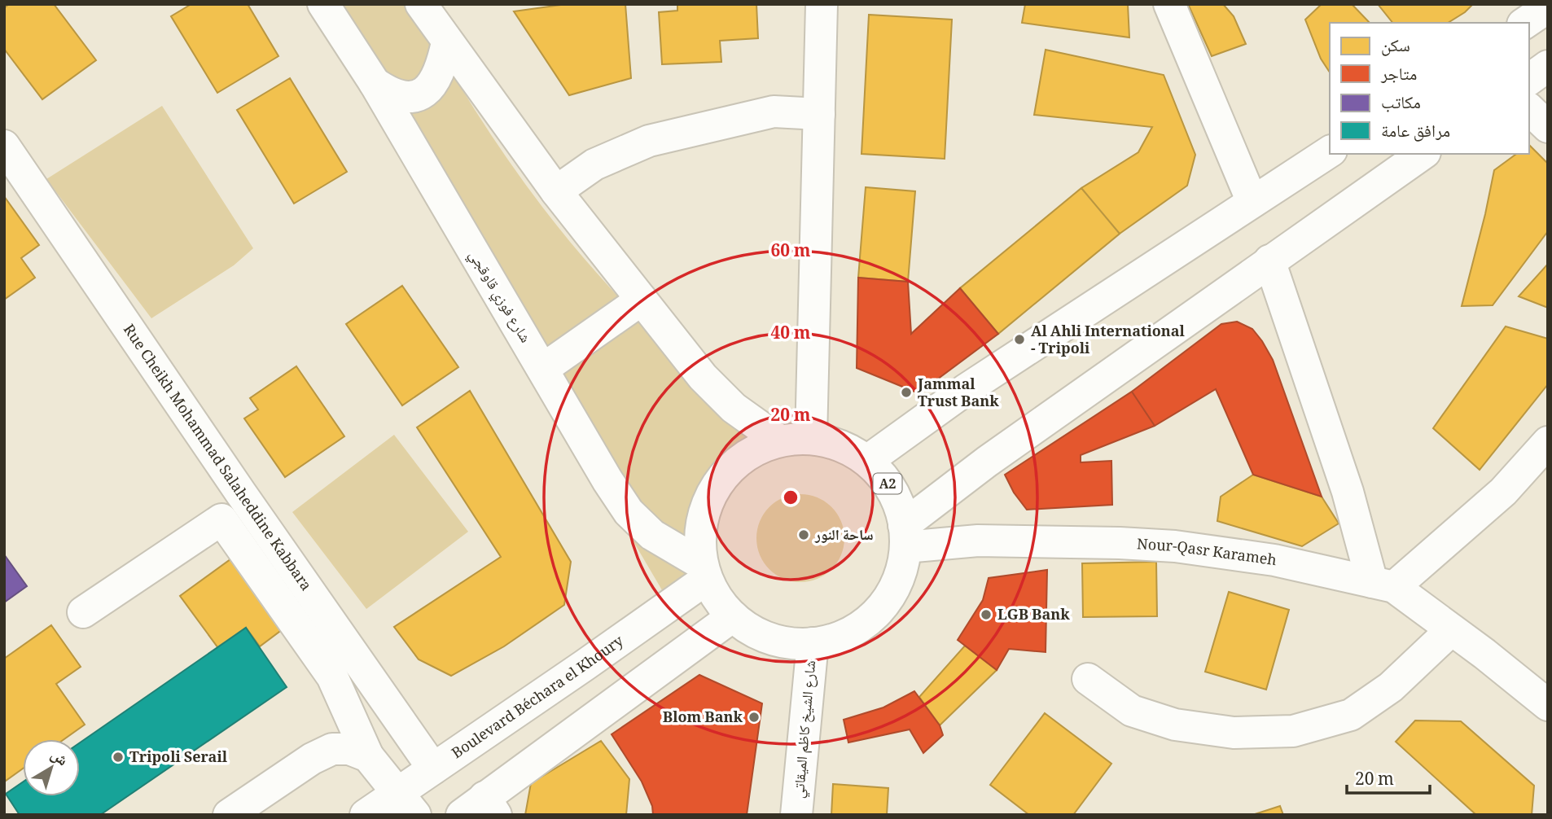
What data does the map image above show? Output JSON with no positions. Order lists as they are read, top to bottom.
{
  "streets": {
    "main road": [
      "شارع فوزي قاوقجي",
      "Rue Cheikh Mohammad Salaheddine Kabbara",
      "A2",
      "Nour-Qasr Karameh",
      "Boulevard Béchara el Khoury",
      "شارع الشيخ كاظم الميقاتي"
    ]
  },
  "crossings": [
    ["شارع فوزي قاوقجي", "A2"],
    ["شارع فوزي قاوقجي", "Boulevard Béchara el Khoury"],
    ["Rue Cheikh Mohammad Salaheddine Kabbara", "Boulevard Béchara el Khoury"],
    ["A2", "Nour-Qasr Karameh"],
    ["A2", "Boulevard Béchara el Khoury"],
    ["A2", "شارع الشيخ كاظم الميقاتي"]
  ],
  "places": [
    "Al Ahli International - Tripoli",
    "Jammal Trust Bank",
    "ساحة النور",
    "LGB Bank",
    "Blom Bank",
    "Tripoli Serail"
  ],
  "legend": [
    "سكن",
    "متاجر",
    "مكاتب",
    "مرافق عامة"
  ],
  "scale_bar": "20 m",
  "north": "top right",
  "rings": ["60 m", "40 m", "20 m"]
}
